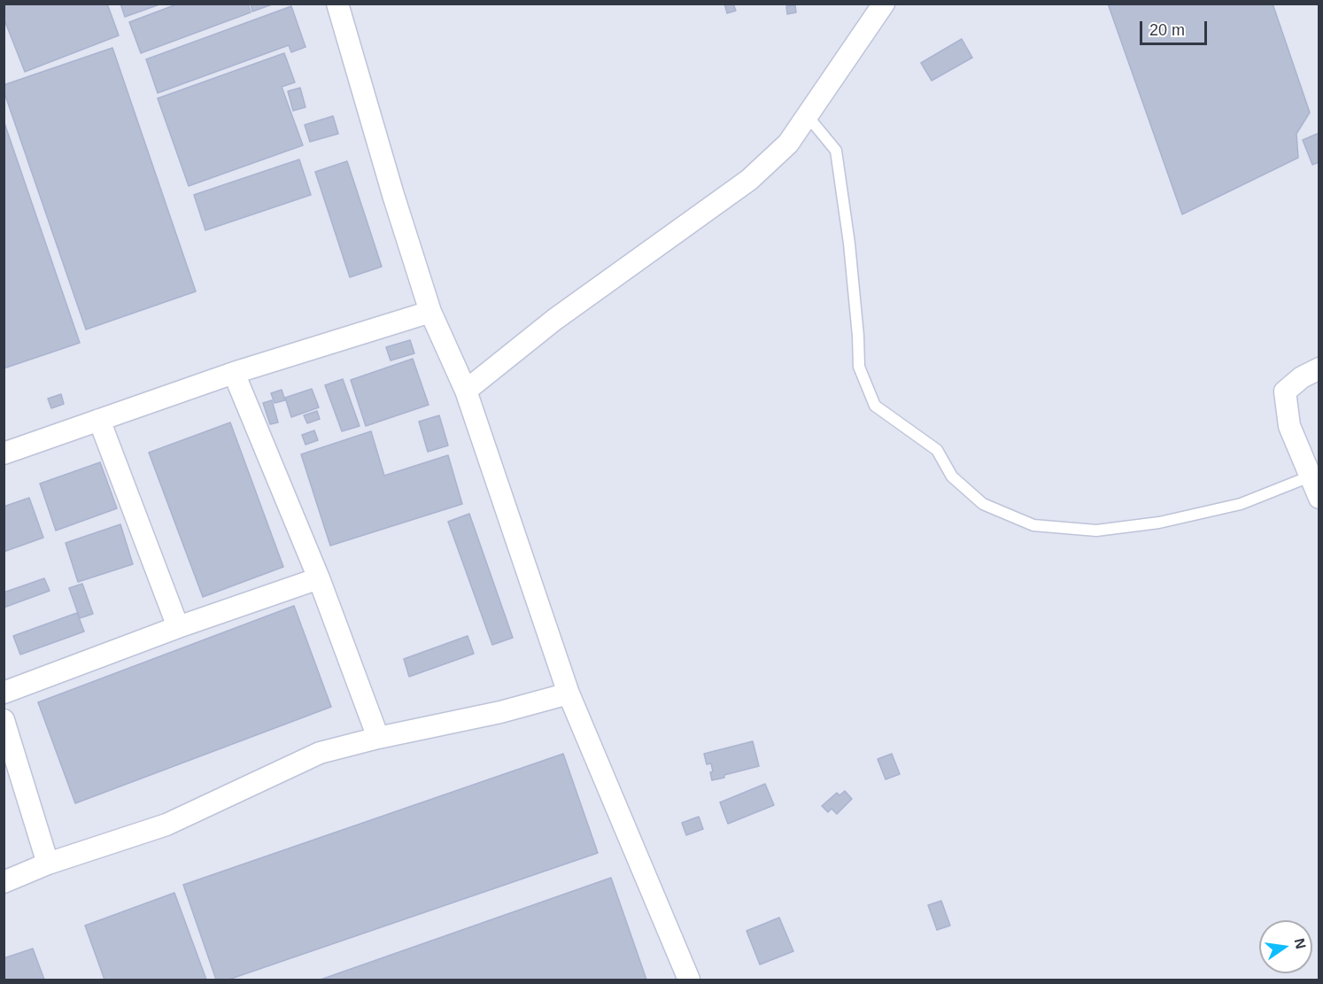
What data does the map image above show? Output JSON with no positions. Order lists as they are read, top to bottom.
{
  "scale_bar": "20 m",
  "north": "right"
}
